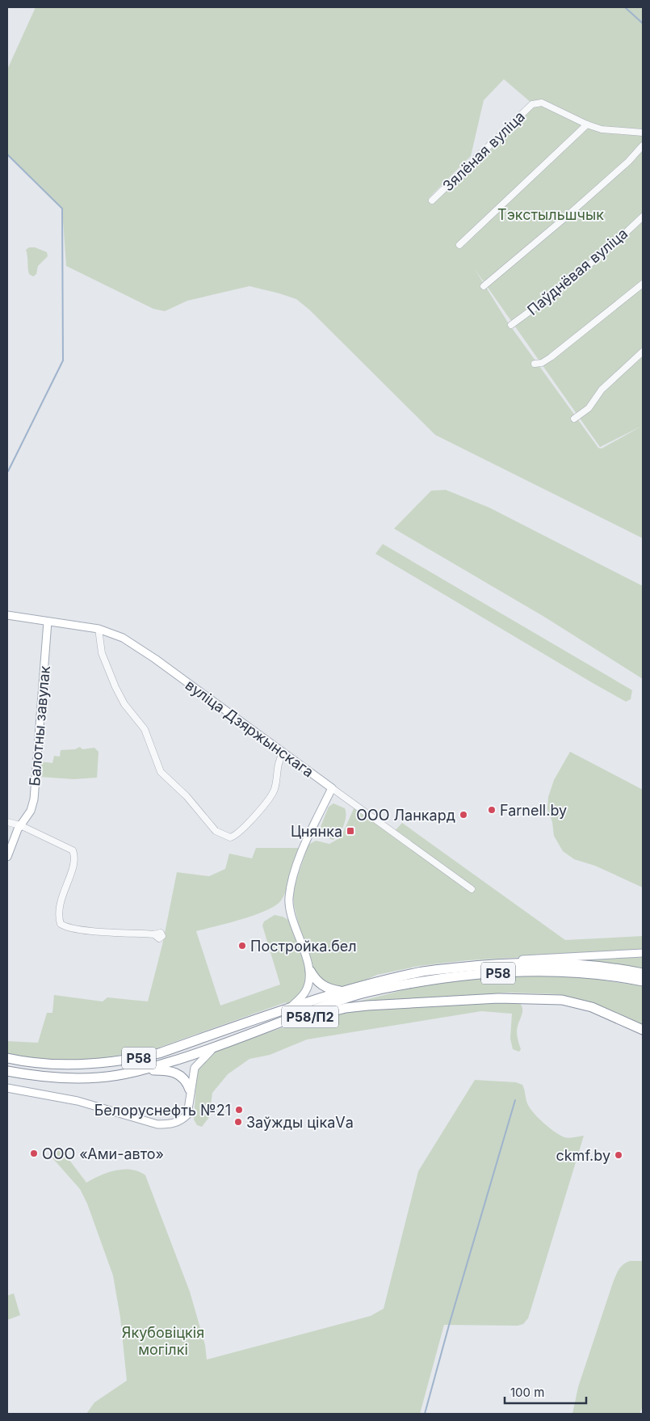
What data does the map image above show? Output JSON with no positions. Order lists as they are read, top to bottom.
{
  "streets": {
    "highway": ["Р58", "Р58/П2"],
    "main road": ["Балотны завулак", "вуліца Дзяржынскага"],
    "street": ["Зялёная вуліца", "Паўднёвая вуліца"]
  },
  "crossings": [
    ["Балотны завулак", "вуліца Дзяржынскага"],
    ["Р58", "Р58/П2"]
  ],
  "parks": ["Тэкстыльшчык", "Якубовіцкія могілкі"],
  "places": {
    "other": [
      "Farnell.by",
      "ООО Ланкард",
      "Постройка.бел",
      "Белоруснефть №21",
      "Заўжды цікаVа",
      "ООО «Ами-авто»",
      "ckmf.by"
    ],
    "transit": ["Цнянка"]
  },
  "scale_bar": "100 m"
}
